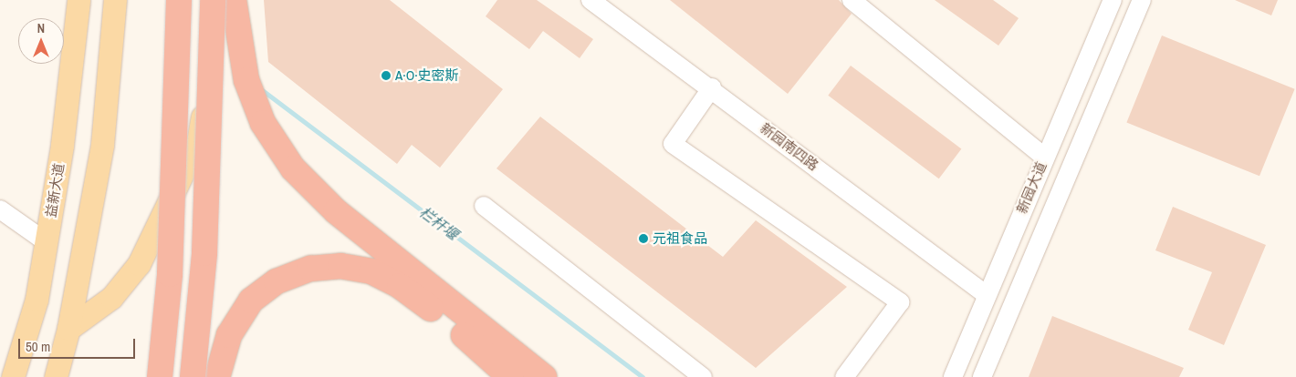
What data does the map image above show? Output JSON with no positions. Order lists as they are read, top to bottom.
{
  "streets": {
    "main road": ["益新大道"],
    "street": ["新园南四路", "新园大道"]
  },
  "crossings": [
    ["新园南四路", "新园大道"]
  ],
  "water": ["栏杆堰"],
  "places": ["A·O·史密斯", "元祖食品"],
  "scale_bar": "50 m",
  "north": "top"
}
